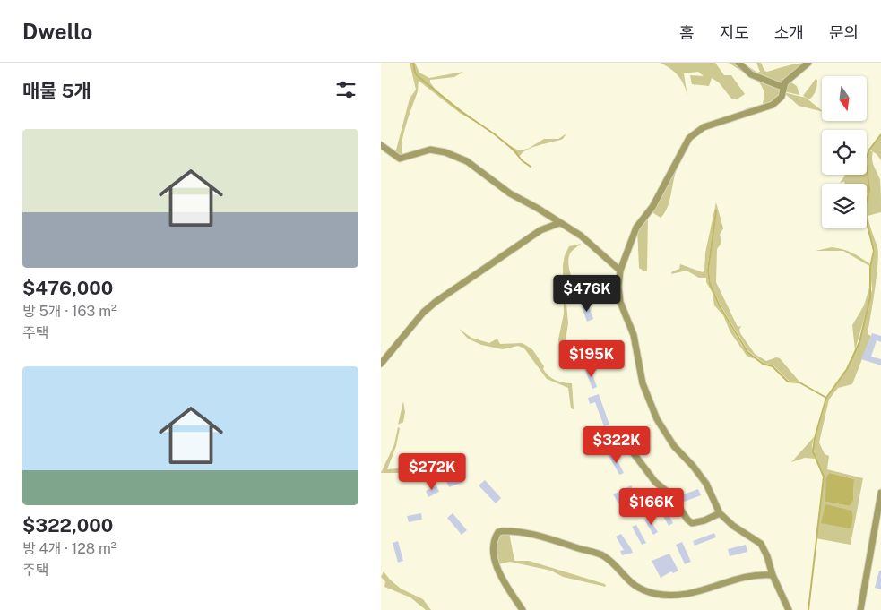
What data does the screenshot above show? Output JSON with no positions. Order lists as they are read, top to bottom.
{
  "north": "bottom",
  "page": {
    "header": "Dwello",
    "nav": [
      "홈",
      "지도",
      "소개",
      "문의"
    ],
    "heading": "매물 5개",
    "list": [
      {
        "name": "$476,000",
        "note": "방 5개 · 163 m² · 주택"
      },
      {
        "name": "$322,000",
        "note": "방 4개 · 128 m² · 주택"
      }
    ],
    "price": [
      "$476K",
      "$195K",
      "$322K",
      "$272K",
      "$166K"
    ]
  }
}
